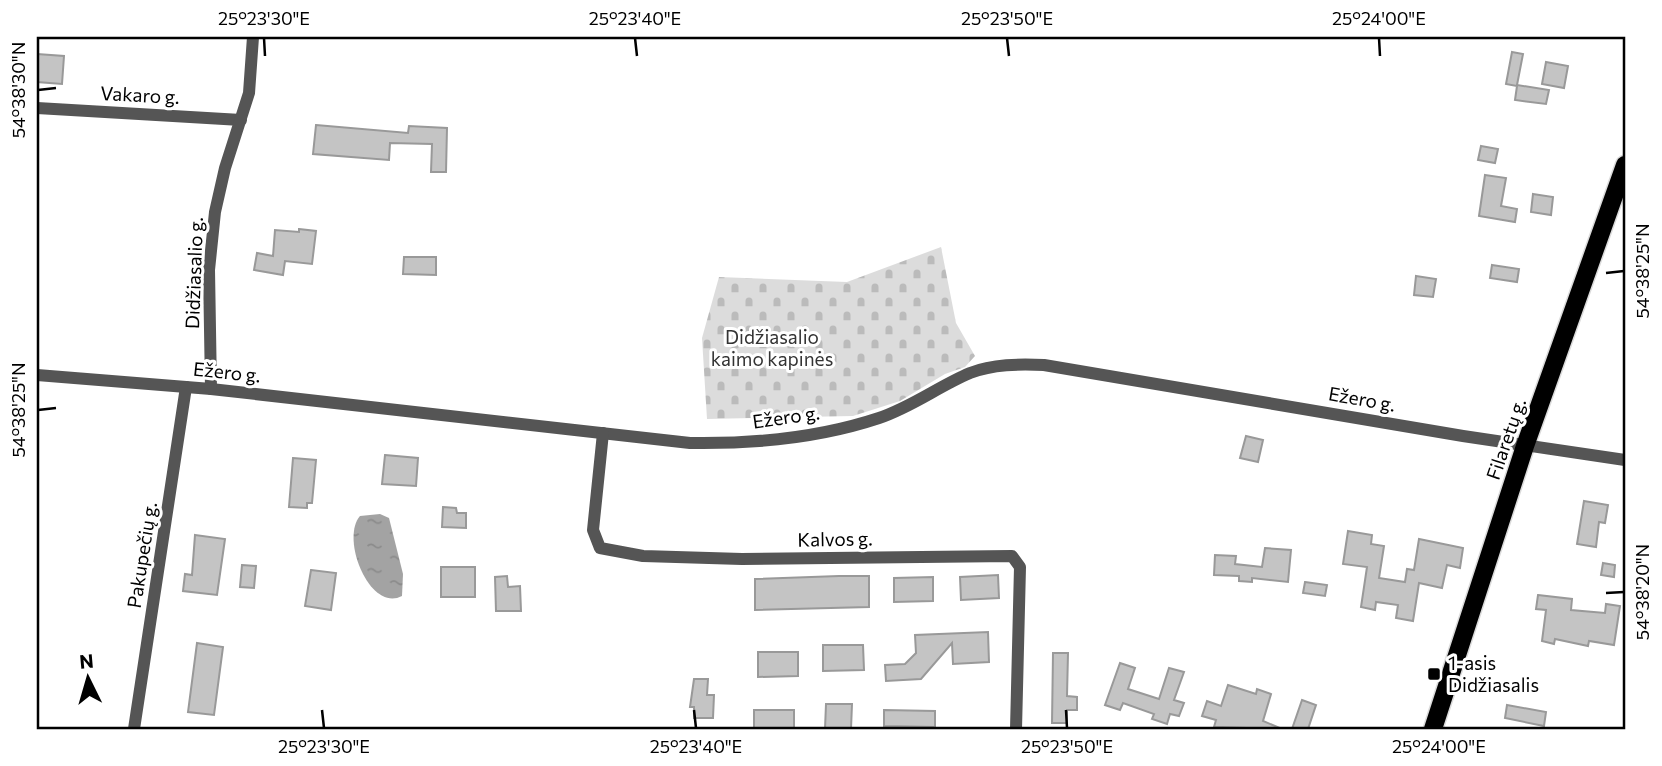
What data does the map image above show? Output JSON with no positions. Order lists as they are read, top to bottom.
{
  "streets": {
    "main road": ["Filaretų g."],
    "street": [
      "Vakaro g.",
      "Didžiasalio g.",
      "Ežero g.",
      "Kalvos g.",
      "Pakupečių g."
    ]
  },
  "crossings": [
    ["Vakaro g.", "Didžiasalio g."],
    ["Didžiasalio g.", "Ežero g."],
    ["Ežero g.", "Filaretų g."],
    ["Ežero g.", "Kalvos g."],
    ["Ežero g.", "Pakupečių g."]
  ],
  "parks": ["Didžiasalio kaimo kapinės"],
  "places": {
    "transit": ["1-asis Didžiasalis"]
  },
  "north": "top",
  "coordinates": [
    "25°23'30\"E",
    "25°23'40\"E",
    "25°23'50\"E",
    "25°24'00\"E",
    "54°38'30\"N",
    "54°38'25\"N",
    "54°38'20\"N"
  ]
}
